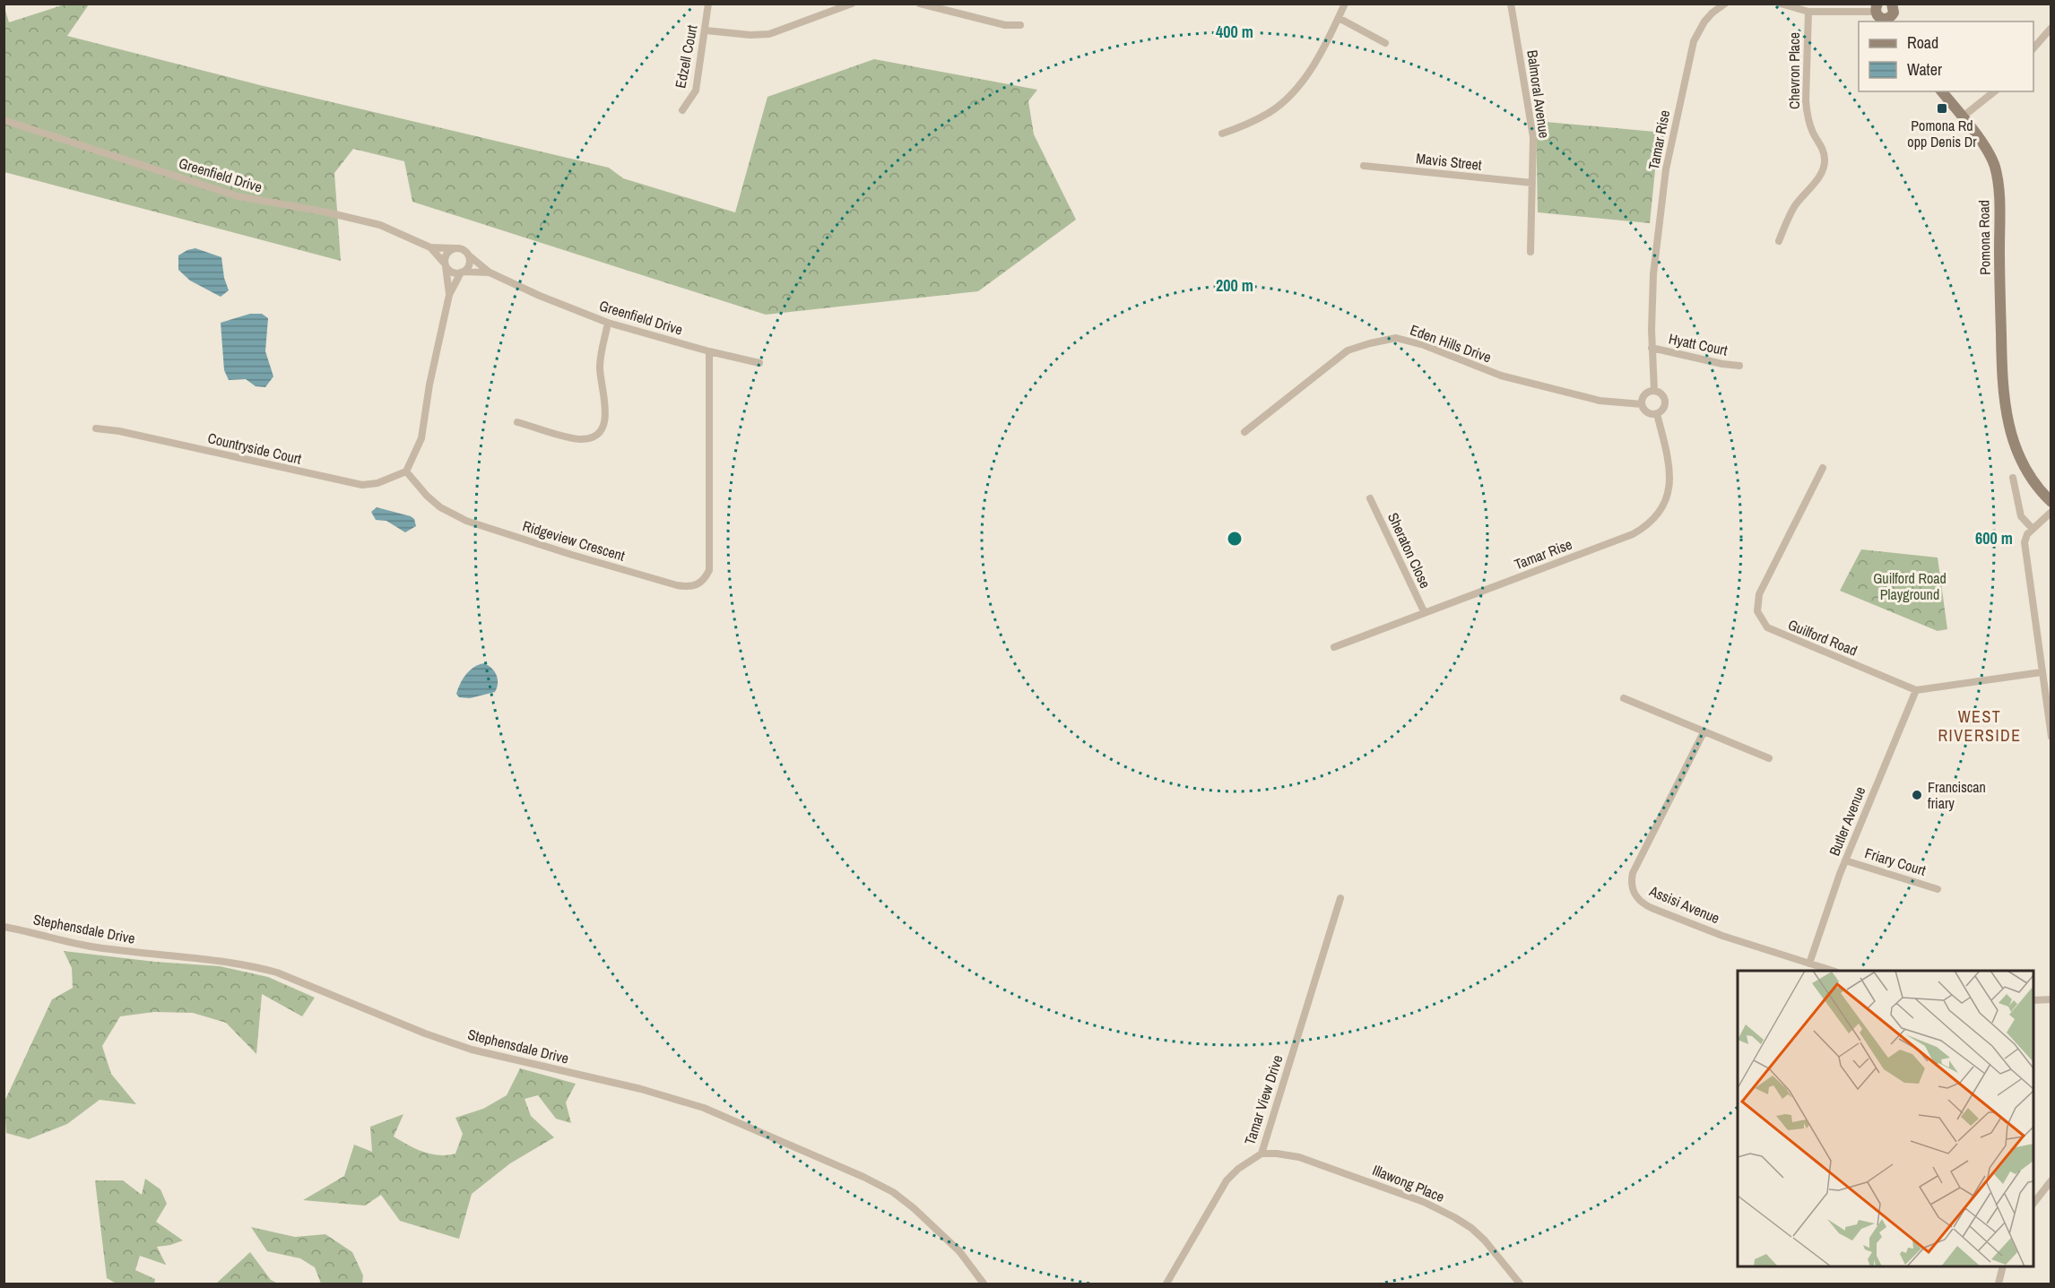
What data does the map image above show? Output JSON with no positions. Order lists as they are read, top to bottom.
{
  "streets": {
    "street": [
      "Edzell Court",
      "Chevron Place",
      "Balmoral Avenue",
      "Tamar Rise",
      "Mavis Street",
      "Greenfield Drive",
      "Pomona Road",
      "Eden Hills Drive",
      "Hyatt Court",
      "Countryside Court",
      "Ridgeview Crescent",
      "Sheraton Close",
      "Guilford Road",
      "Butler Avenue",
      "Friary Court",
      "Assisi Avenue",
      "Stephensdale Drive",
      "Tamar View Drive",
      "Illawong Place"
    ]
  },
  "crossings": [
    ["Balmoral Avenue", "Mavis Street"],
    ["Tamar Rise", "Eden Hills Drive"],
    ["Tamar Rise", "Hyatt Court"],
    ["Tamar Rise", "Sheraton Close"],
    ["Greenfield Drive", "Ridgeview Crescent"],
    ["Countryside Court", "Ridgeview Crescent"],
    ["Guilford Road", "Butler Avenue"],
    ["Butler Avenue", "Friary Court"],
    ["Butler Avenue", "Assisi Avenue"],
    ["Tamar View Drive", "Illawong Place"]
  ],
  "districts": ["WEST RIVERSIDE"],
  "parks": ["Guilford Road Playground"],
  "places": {
    "transit": ["Pomona Rd opp Denis Dr"],
    "other": ["Franciscan friary"]
  },
  "legend": ["Road", "Water"],
  "rings": ["400 m", "200 m", "600 m"]
}
